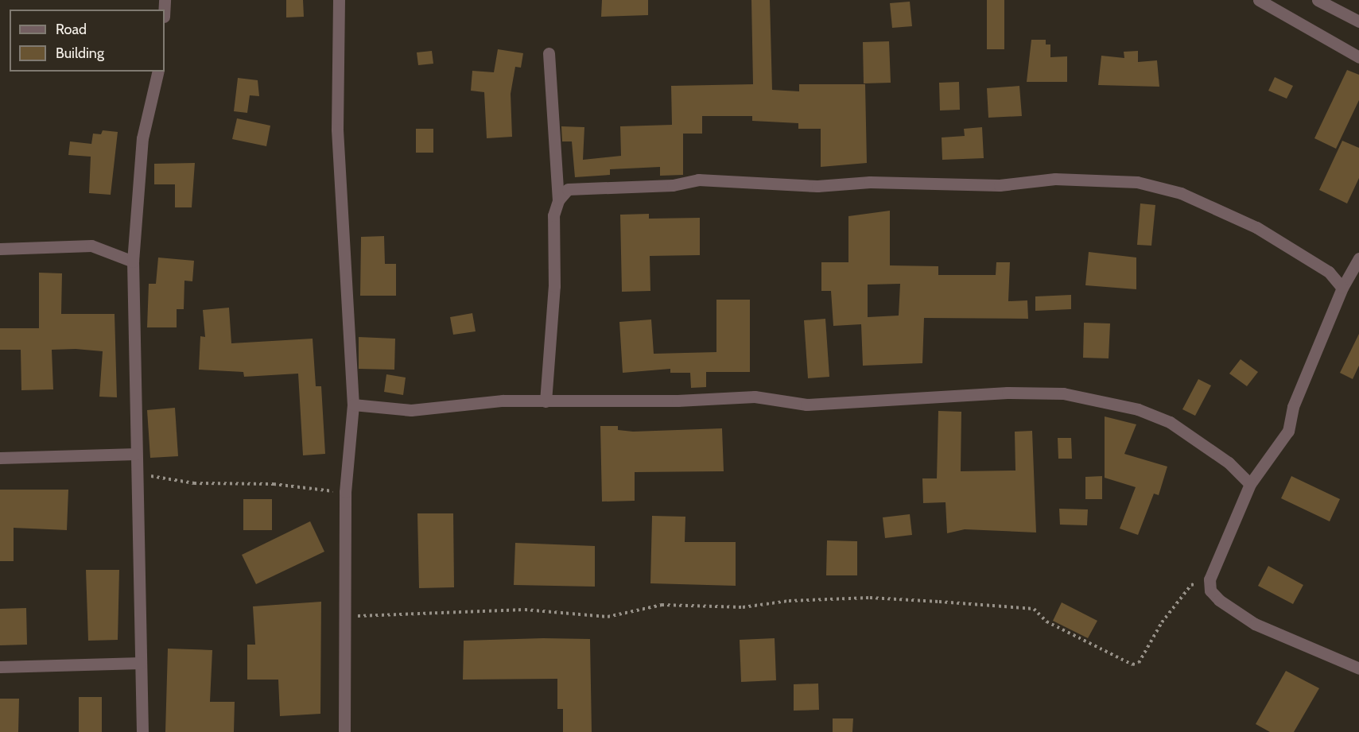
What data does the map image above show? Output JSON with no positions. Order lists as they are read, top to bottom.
{
  "legend": ["Road", "Building"]
}
